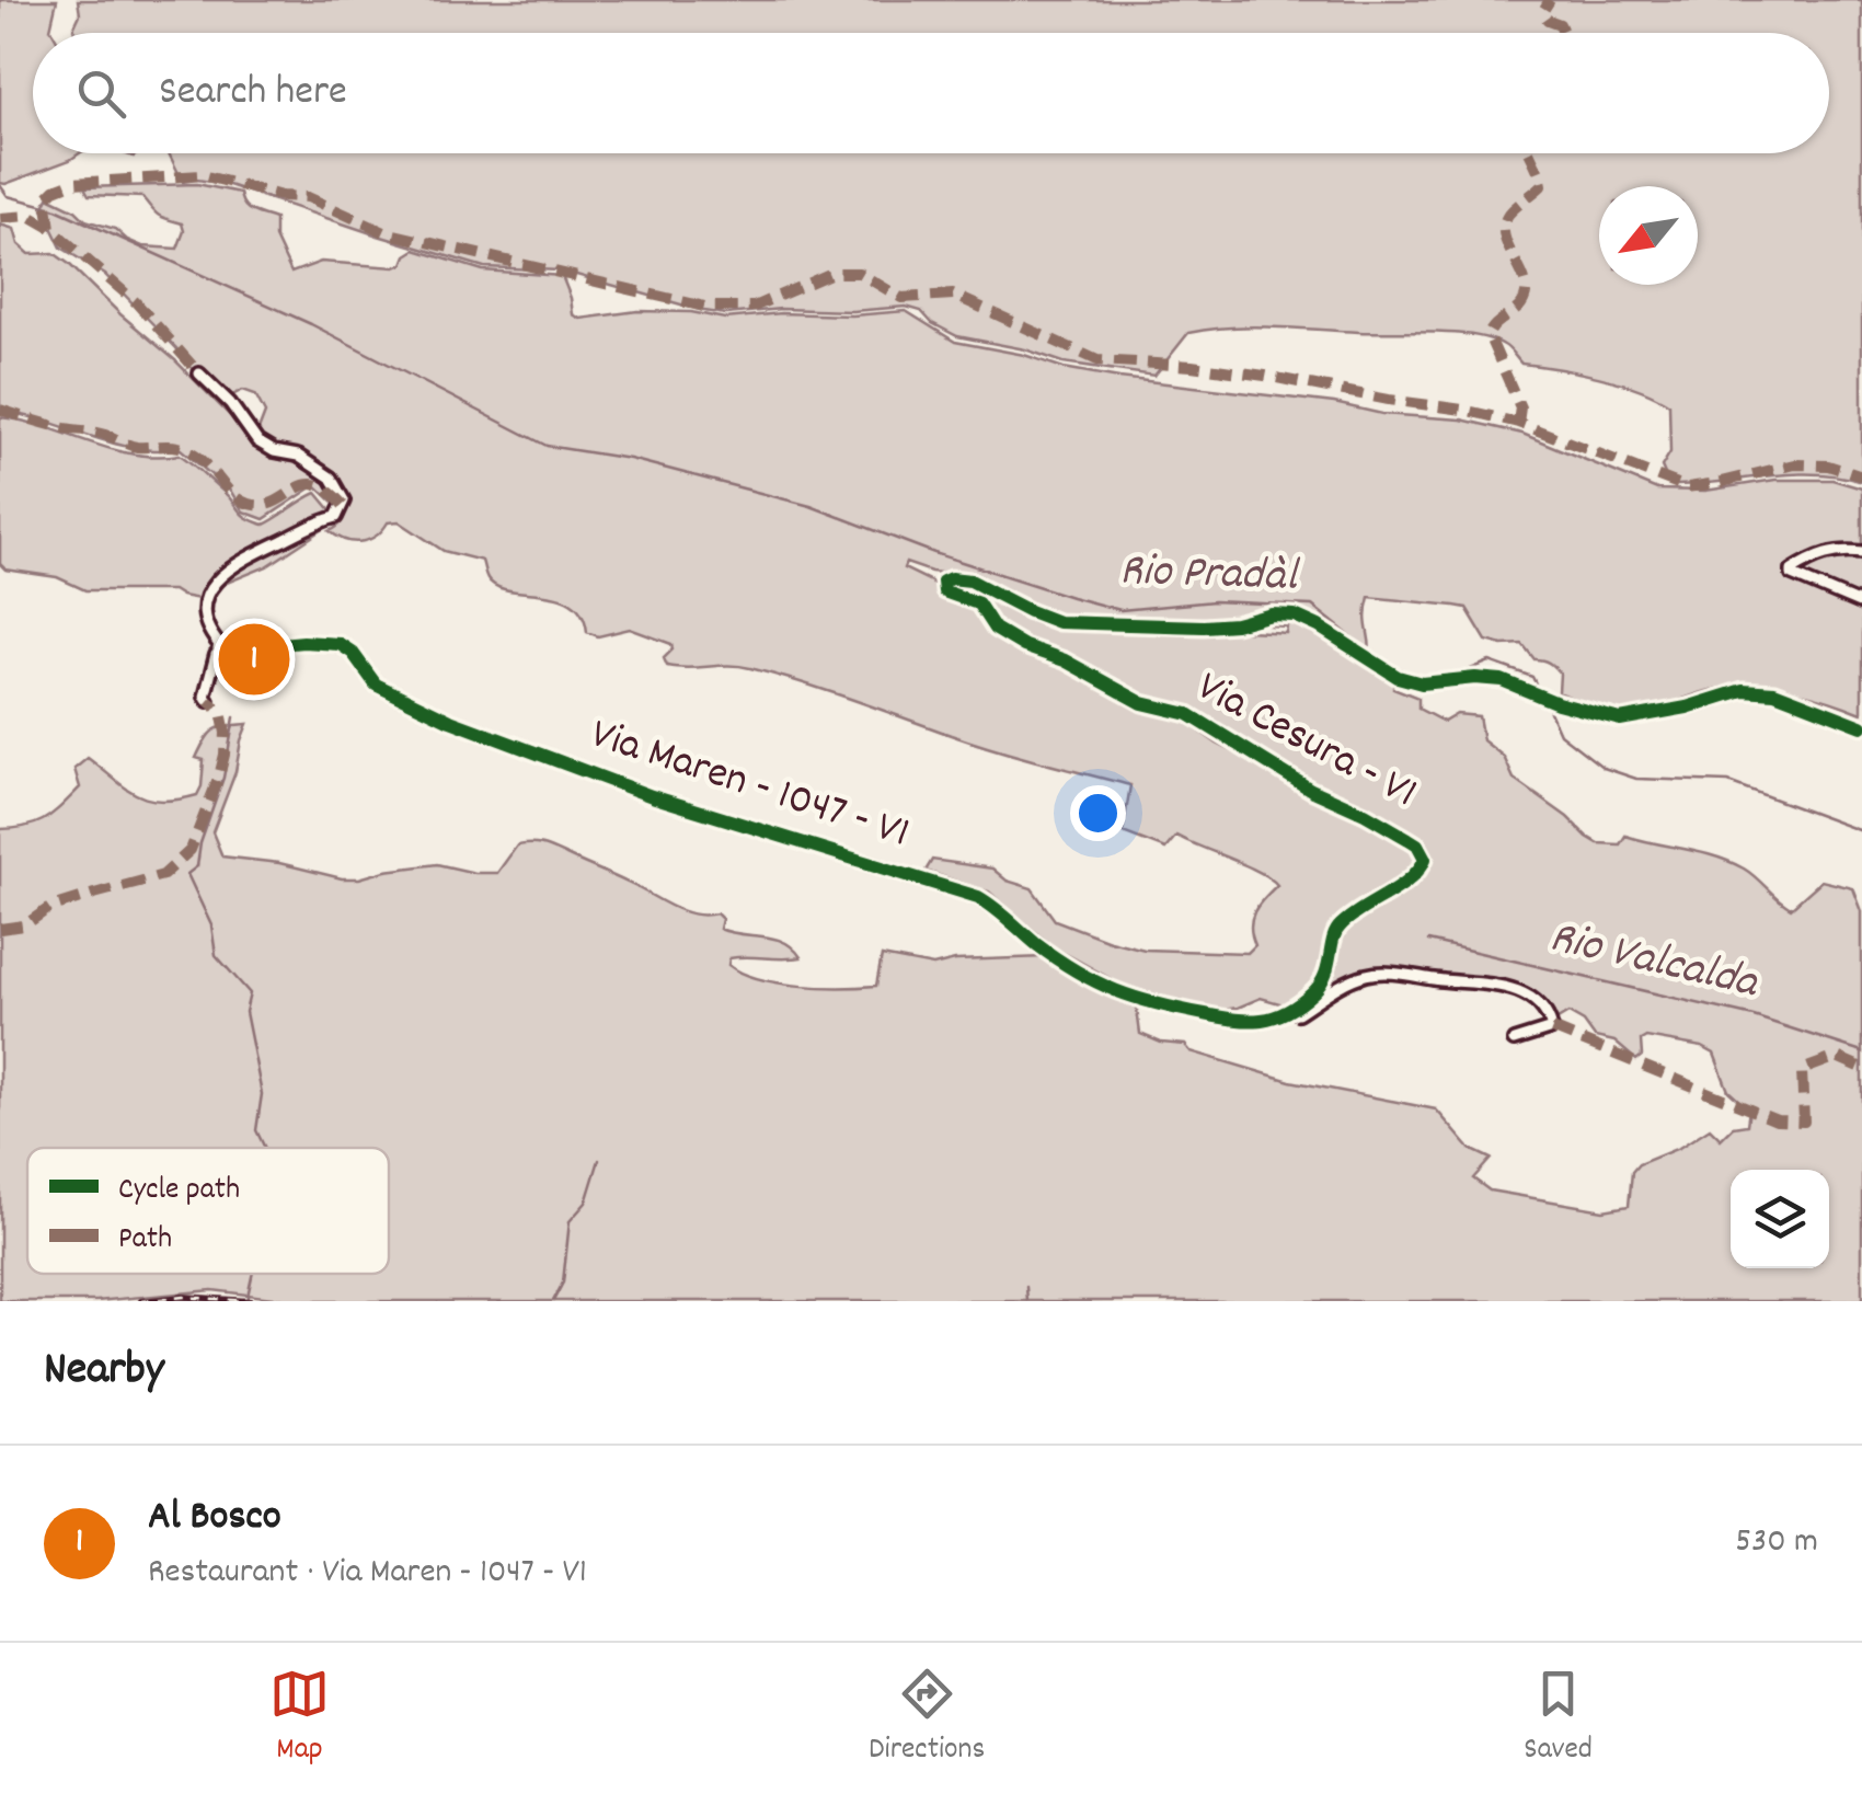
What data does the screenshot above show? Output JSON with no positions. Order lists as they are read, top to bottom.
{
  "streets": {
    "street": ["Via Cesura - V1", "Via Maren - 1047 - V1"]
  },
  "crossings": [
    ["Via Cesura - V1", "Via Maren - 1047 - V1"]
  ],
  "water": ["Rio Pradàl", "Rio Valcalda"],
  "legend": ["Cycle path", "Path"],
  "north": "bottom left",
  "page": {
    "search": "Search here",
    "pins": "1",
    "heading": "Nearby",
    "list": [
      {
        "mark": "1",
        "name": "Al Bosco",
        "note": "Restaurant · Via Maren - 1047 - V1",
        "value": "530 m"
      }
    ],
    "nav": ["Map", "Directions", "Saved"]
  }
}
